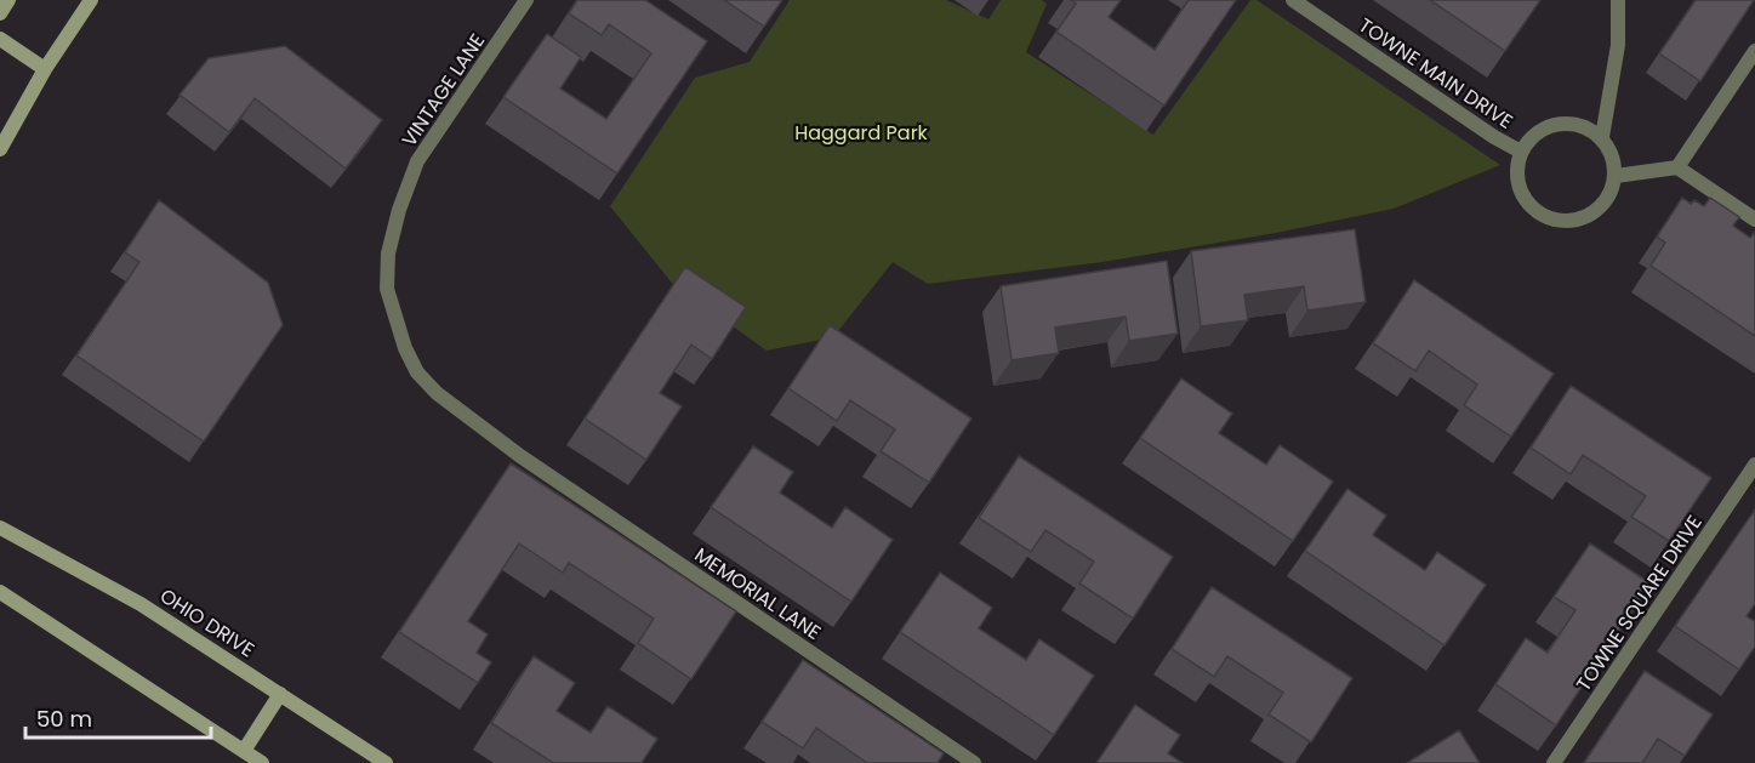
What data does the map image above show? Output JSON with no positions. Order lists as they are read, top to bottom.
{
  "streets": {
    "main road": ["OHIO DRIVE"],
    "street": [
      "TOWNE MAIN DRIVE",
      "VINTAGE LANE",
      "MEMORIAL LANE",
      "TOWNE SQUARE DRIVE"
    ]
  },
  "crossings": [
    ["VINTAGE LANE", "MEMORIAL LANE"]
  ],
  "parks": ["Haggard Park"],
  "scale_bar": "50 m"
}
